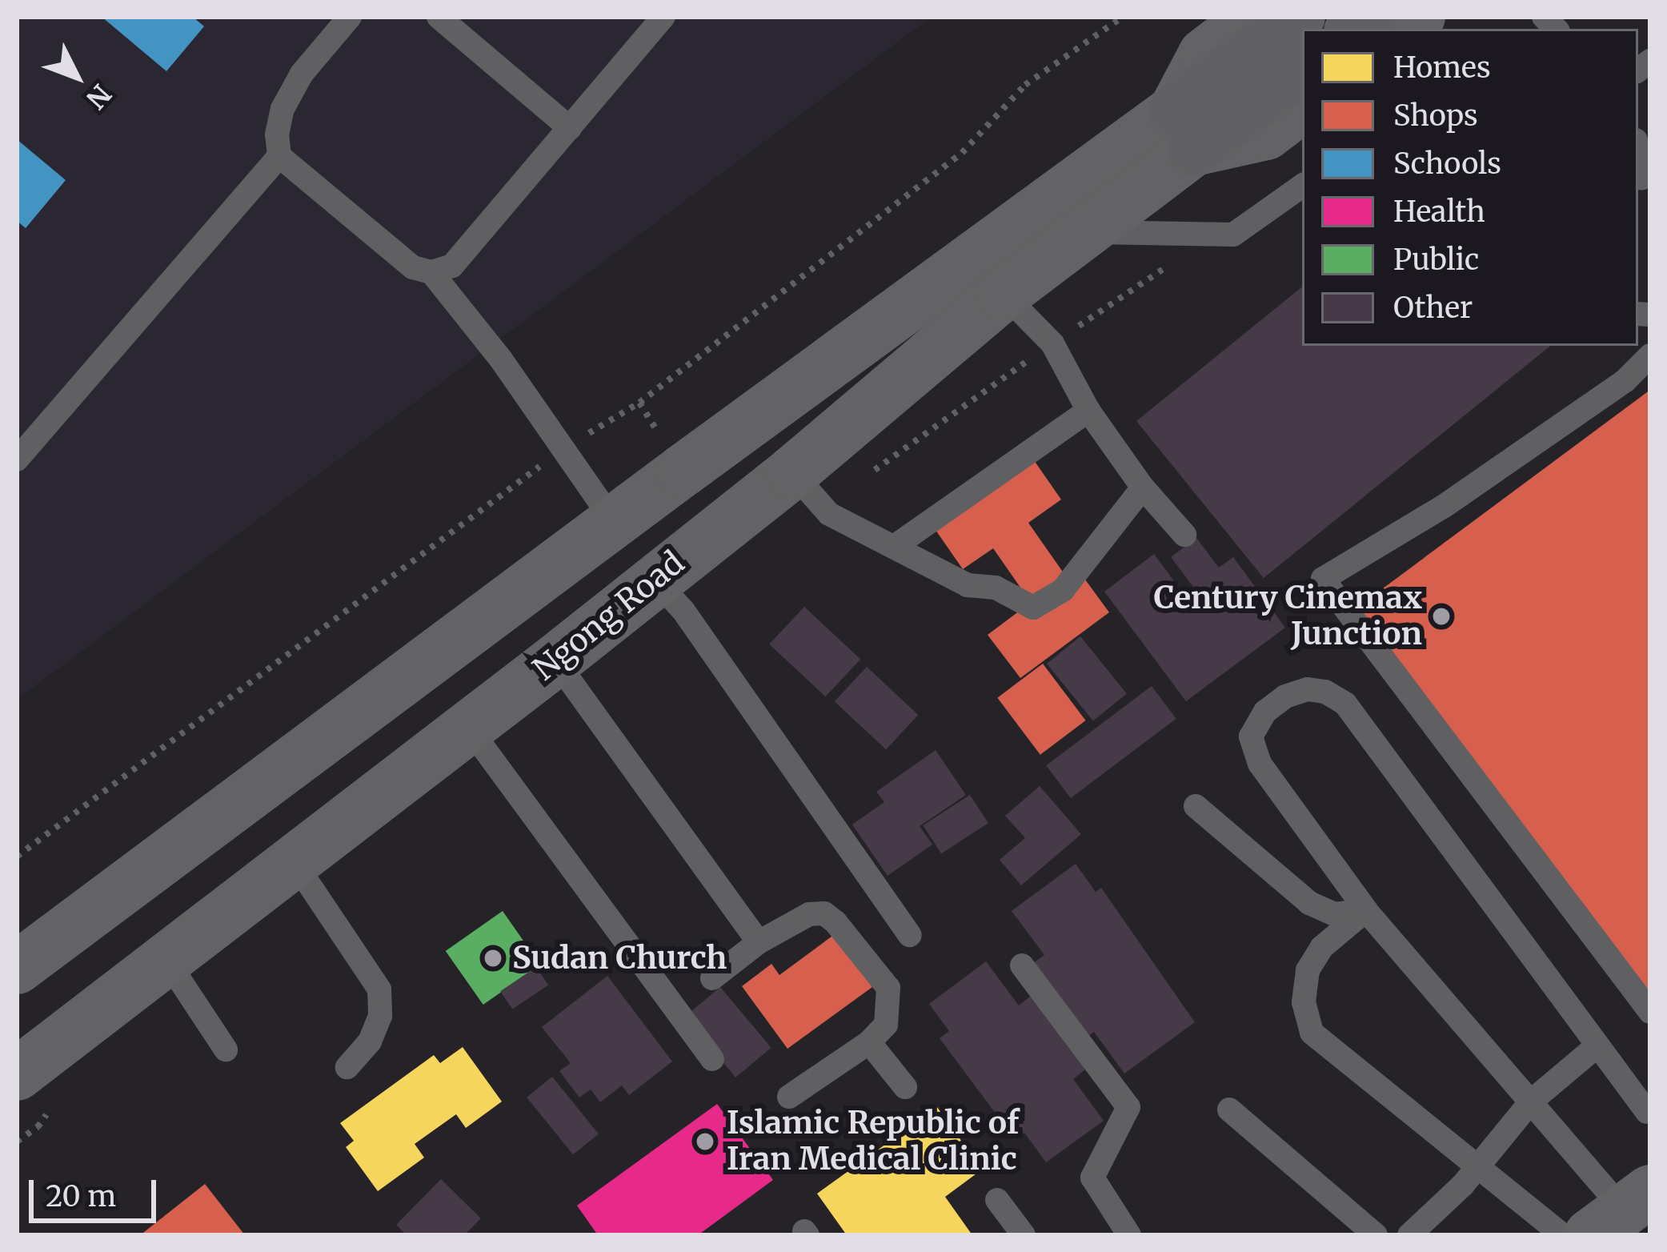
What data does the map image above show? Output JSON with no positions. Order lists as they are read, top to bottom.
{
  "streets": {
    "main road": ["Ngong Road"]
  },
  "places": ["Century Cinemax Junction", "Sudan Church", "Islamic Republic of Iran Medical Clinic"],
  "legend": [
    "Homes",
    "Shops",
    "Schools",
    "Health",
    "Public",
    "Other"
  ],
  "scale_bar": "20 m",
  "north": "bottom right"
}
